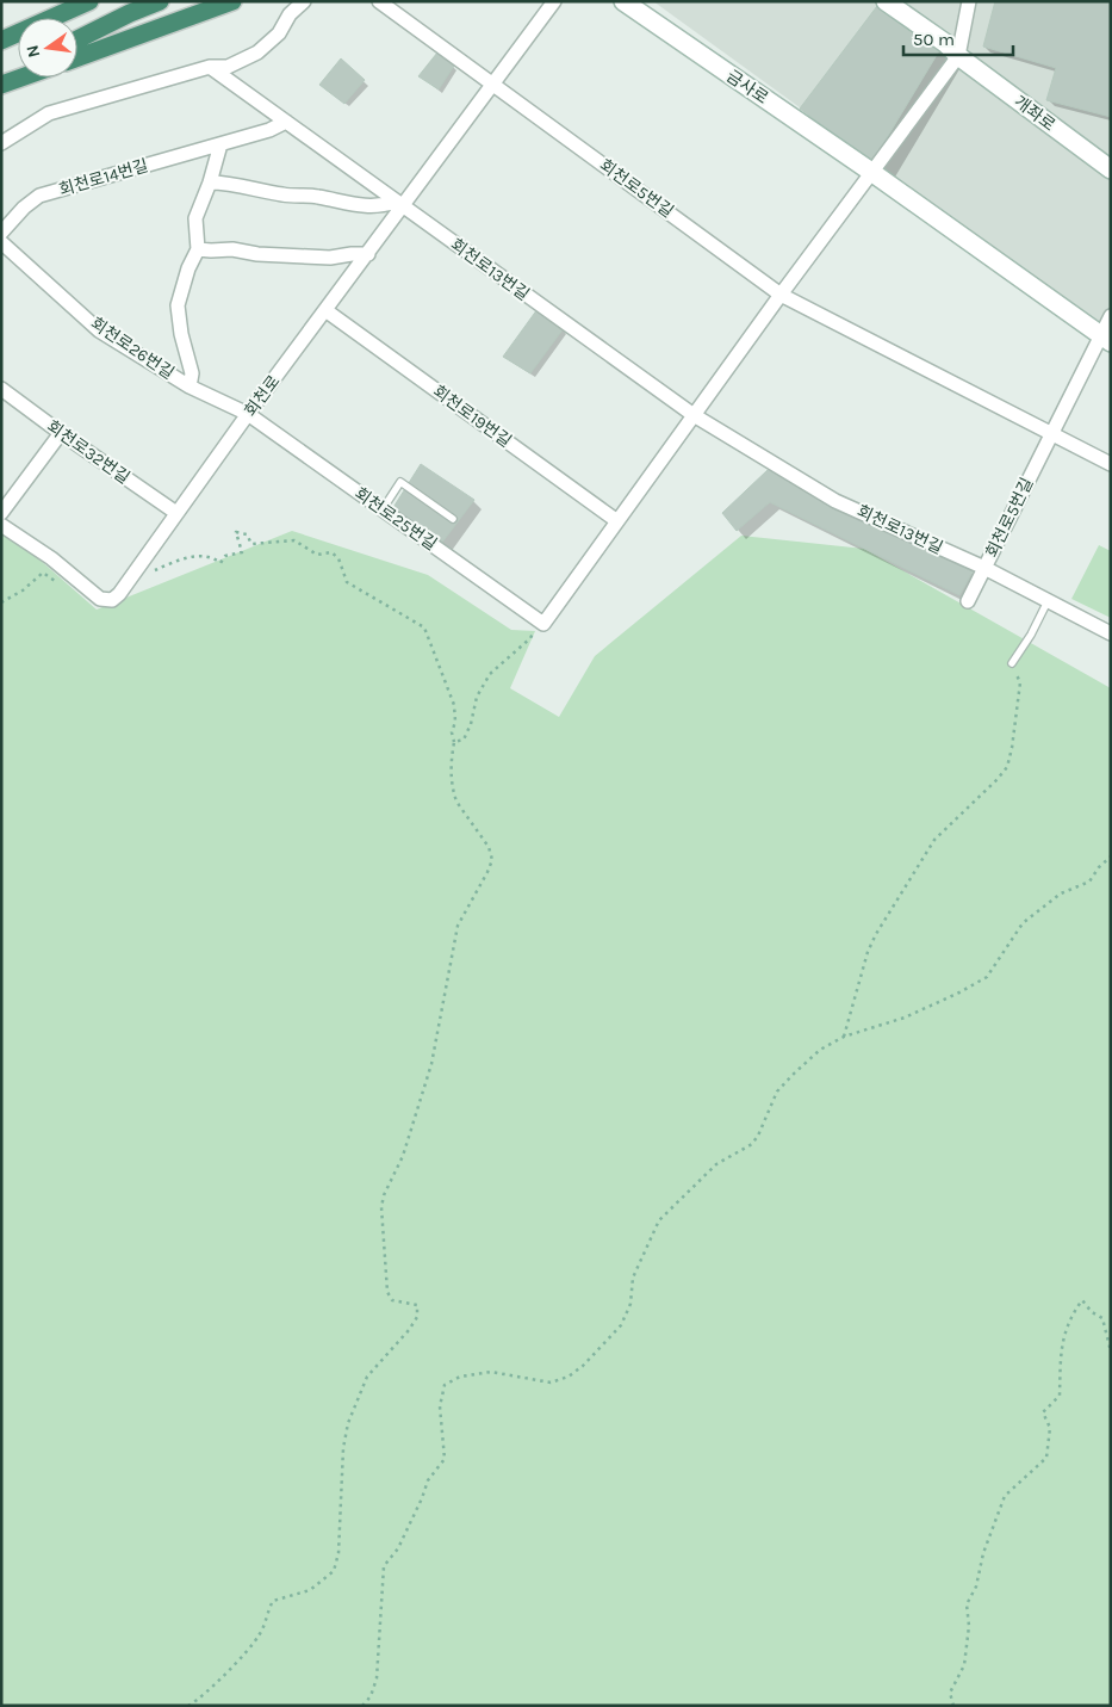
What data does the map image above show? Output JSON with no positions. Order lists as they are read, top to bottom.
{
  "streets": {
    "main road": ["금사로", "개좌로"],
    "street": [
      "회천로14번길",
      "회천로5번길",
      "회천로13번길",
      "회천로26번길",
      "회천로",
      "회천로19번길",
      "회천로32번길",
      "회천로25번길"
    ]
  },
  "crossings": [
    ["회천로5번길", "회천로13번길"],
    ["회천로5번길", "회천로"],
    ["회천로13번길", "회천로"],
    ["회천로26번길", "회천로"],
    ["회천로26번길", "회천로25번길"],
    ["회천로", "회천로19번길"],
    ["회천로", "회천로32번길"],
    ["회천로", "회천로25번길"]
  ],
  "scale_bar": "50 m",
  "north": "left"
}
